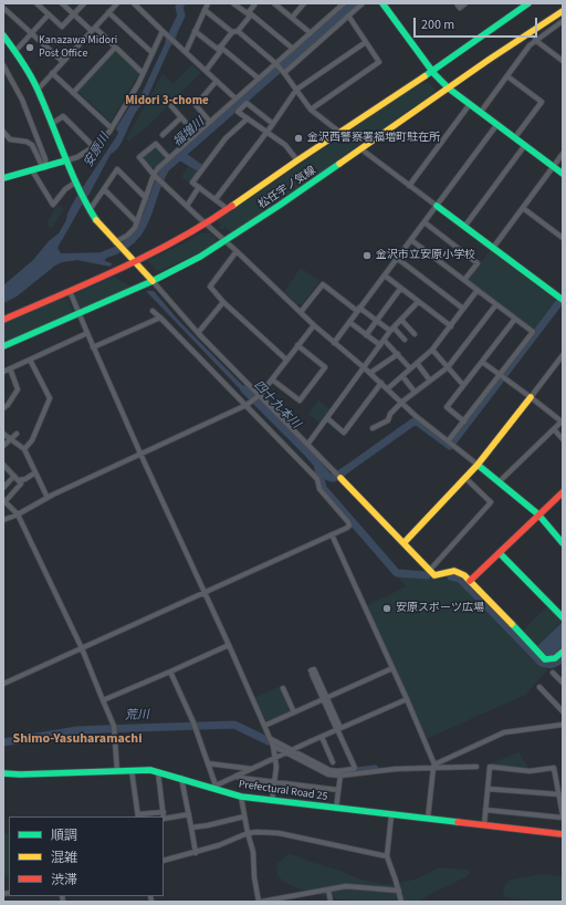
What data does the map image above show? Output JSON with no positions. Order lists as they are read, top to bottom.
{
  "streets": {
    "main road": ["松任宇ノ気線", "Prefectural Road 25"]
  },
  "districts": ["Midori 3-chome", "Shimo-Yasuharamachi"],
  "water": [
    "福増川",
    "安原川",
    "四十九本川",
    "荒川"
  ],
  "places": [
    "Kanazawa Midori Post Office",
    "金沢西警察署福増町駐在所",
    "金沢市立安原小学校",
    "安原スポーツ広場"
  ],
  "legend": ["順調", "混雑", "渋滞"],
  "scale_bar": "200 m"
}
